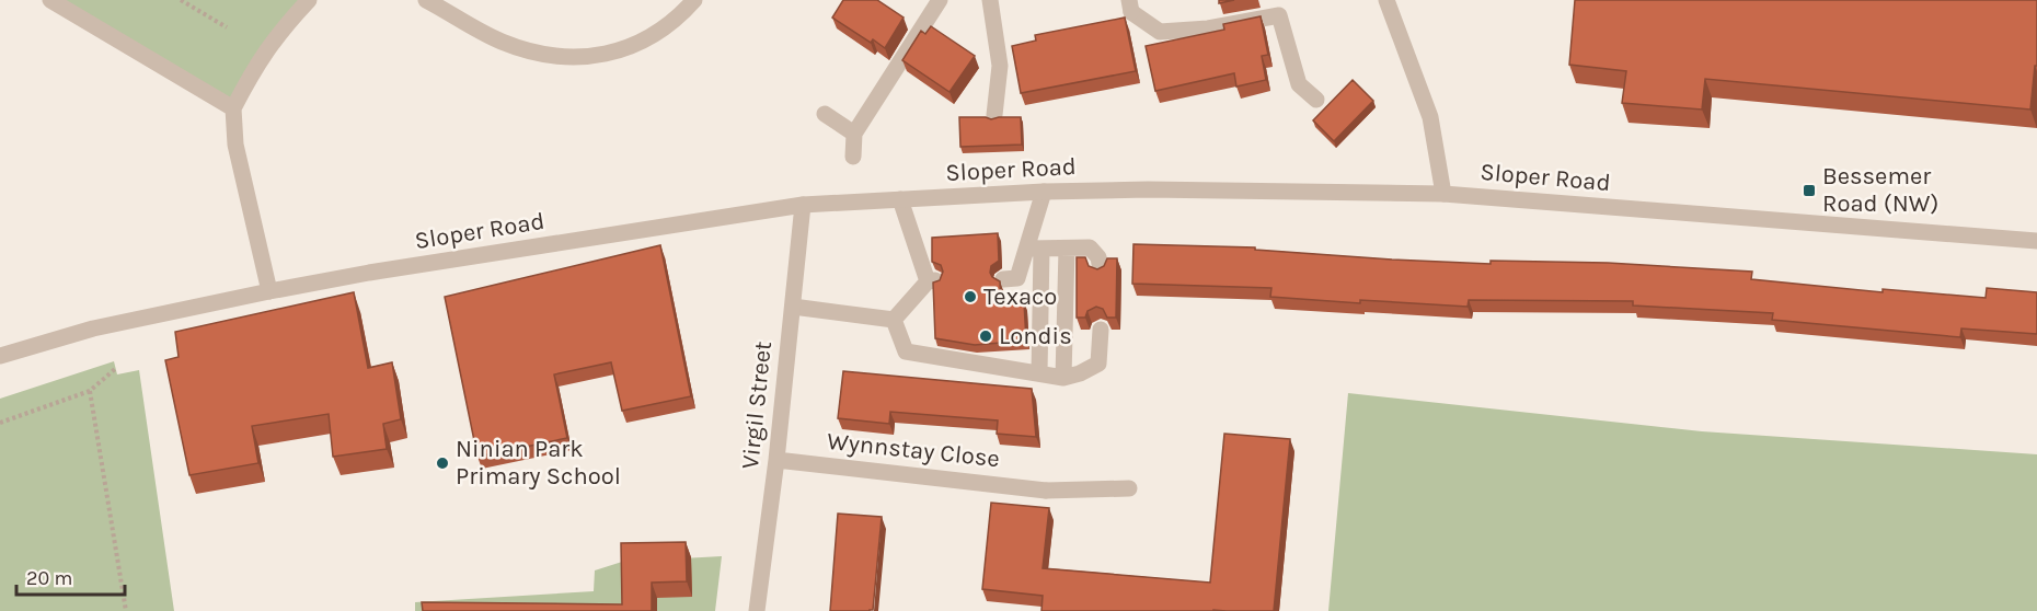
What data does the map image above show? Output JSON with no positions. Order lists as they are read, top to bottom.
{
  "streets": {
    "street": ["Sloper Road", "Virgil Street", "Wynnstay Close"]
  },
  "crossings": [
    ["Sloper Road", "Virgil Street"],
    ["Virgil Street", "Wynnstay Close"]
  ],
  "places": {
    "transit": ["Bessemer Road (NW)"],
    "other": ["Texaco", "Londis", "Ninian Park Primary School"]
  },
  "scale_bar": "20 m"
}
